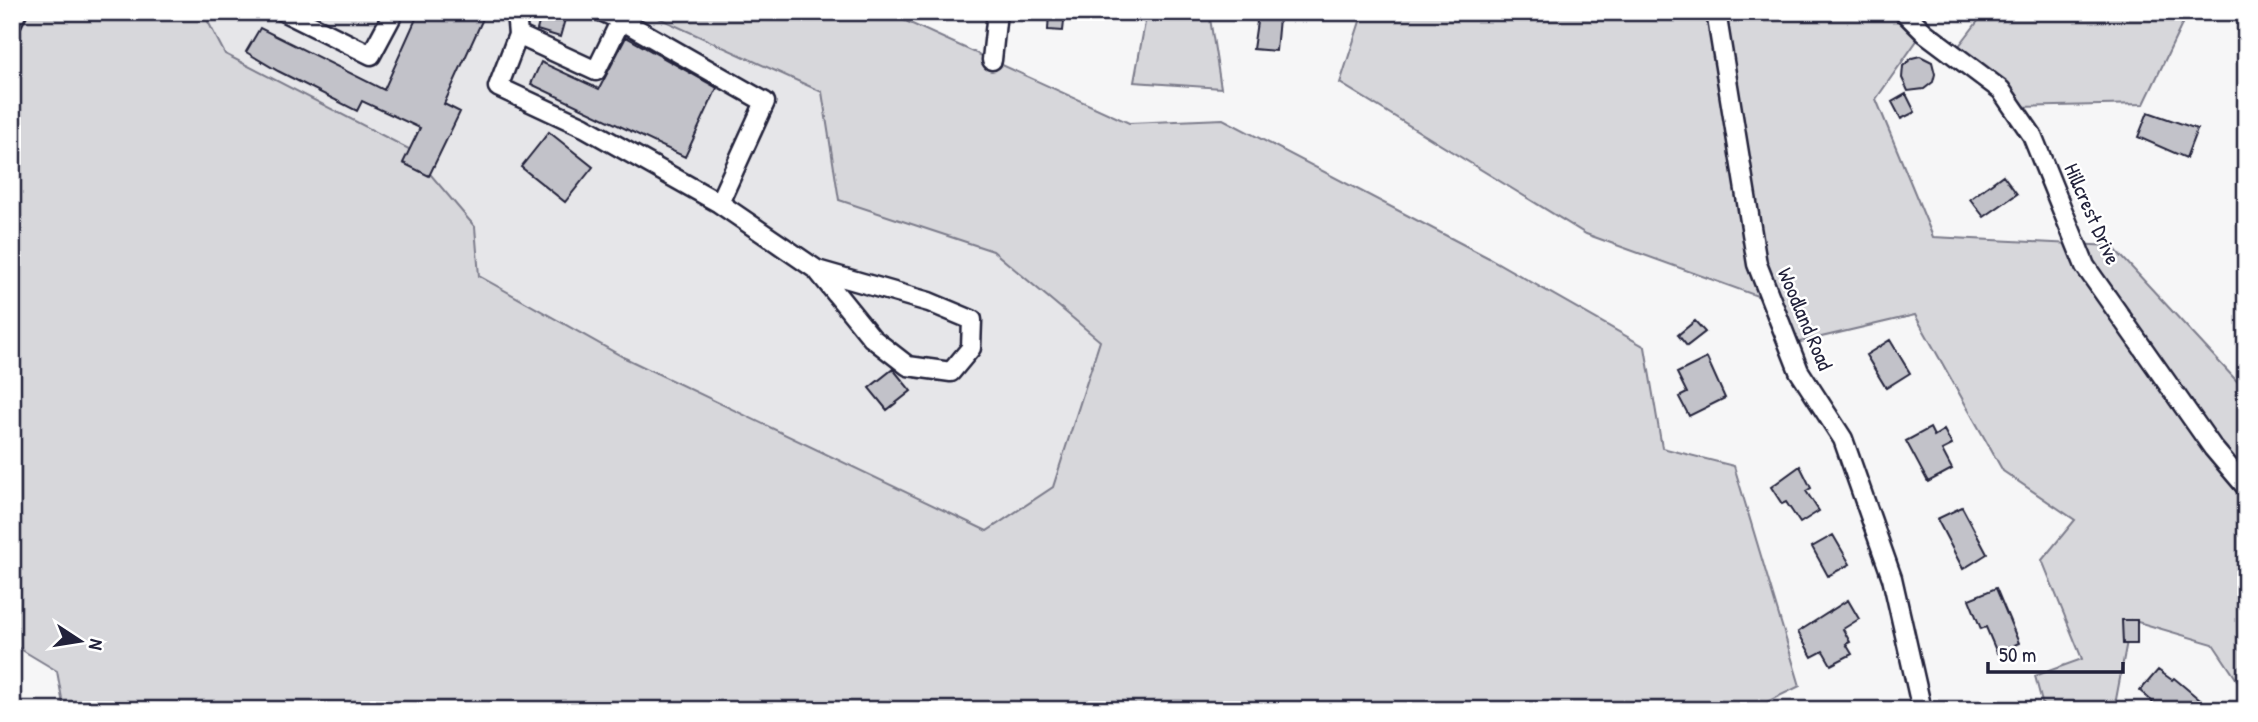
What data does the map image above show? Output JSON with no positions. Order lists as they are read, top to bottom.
{
  "streets": {
    "street": ["Hillcrest Drive", "Woodland Road"]
  },
  "scale_bar": "50 m",
  "north": "right"
}
